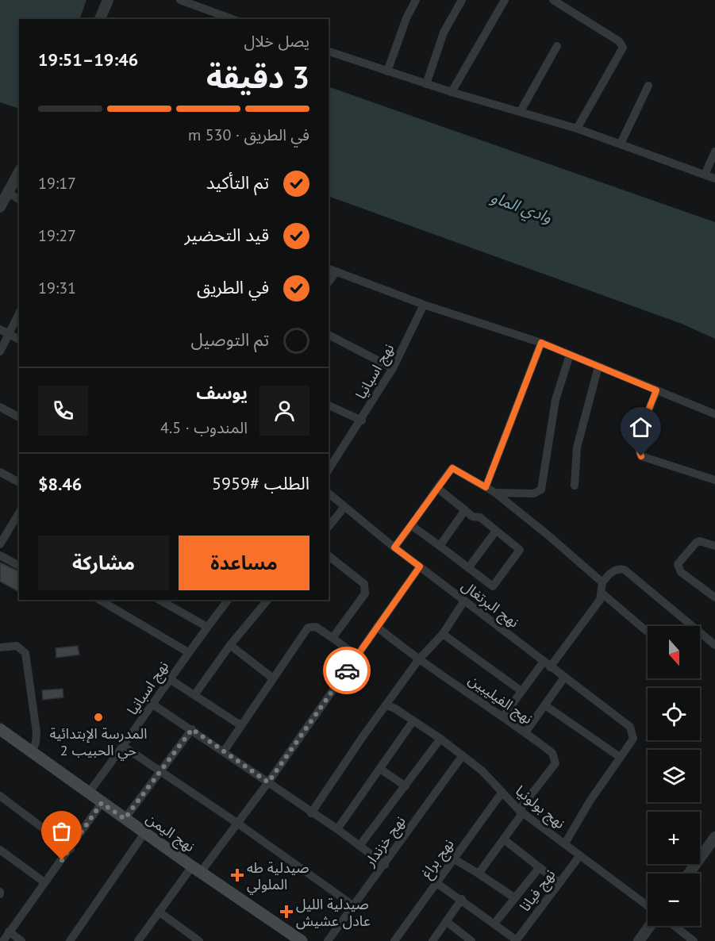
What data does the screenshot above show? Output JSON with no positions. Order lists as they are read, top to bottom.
{
  "streets": {
    "main road": ["نهج اليمن"],
    "street": [
      "نهج اسبانيا",
      "نهج البرتغال",
      "نهج الفيليبين",
      "نهج بولونيا",
      "نهج خزندار",
      "نهج براغ",
      "نهج فيانا"
    ]
  },
  "crossings": [
    ["نهج اسبانيا", "نهج اليمن"],
    ["نهج الفيليبين", "نهج بولونيا"],
    ["نهج بولونيا", "نهج خزندار"],
    ["نهج بولونيا", "نهج براغ"],
    ["نهج بولونيا", "نهج فيانا"]
  ],
  "water": ["وادي الماو"],
  "places": {
    "other": ["المدرسة الإبتدائية حي الحبيب 2"],
    "health": ["صيدلية طه الملولي", "صيدلية الليل عادل عشيش"]
  },
  "north": "bottom",
  "page": {
    "heading": ["3 دقيقة", "يصل خلال", "19:46–19:51"],
    "panel": [
      "يوسف",
      "المندوب · 4.5",
      "الطلب #5959",
      "$8.46"
    ],
    "bar": "في الطريق · 530 m",
    "list": [
      ["تم التأكيد", "19:17"],
      ["قيد التحضير", "19:27"],
      ["في الطريق", "19:31"],
      "تم التوصيل"
    ],
    "buttons": ["مساعدة", "مشاركة"],
    "map_buttons": ["+", "−"]
  }
}
